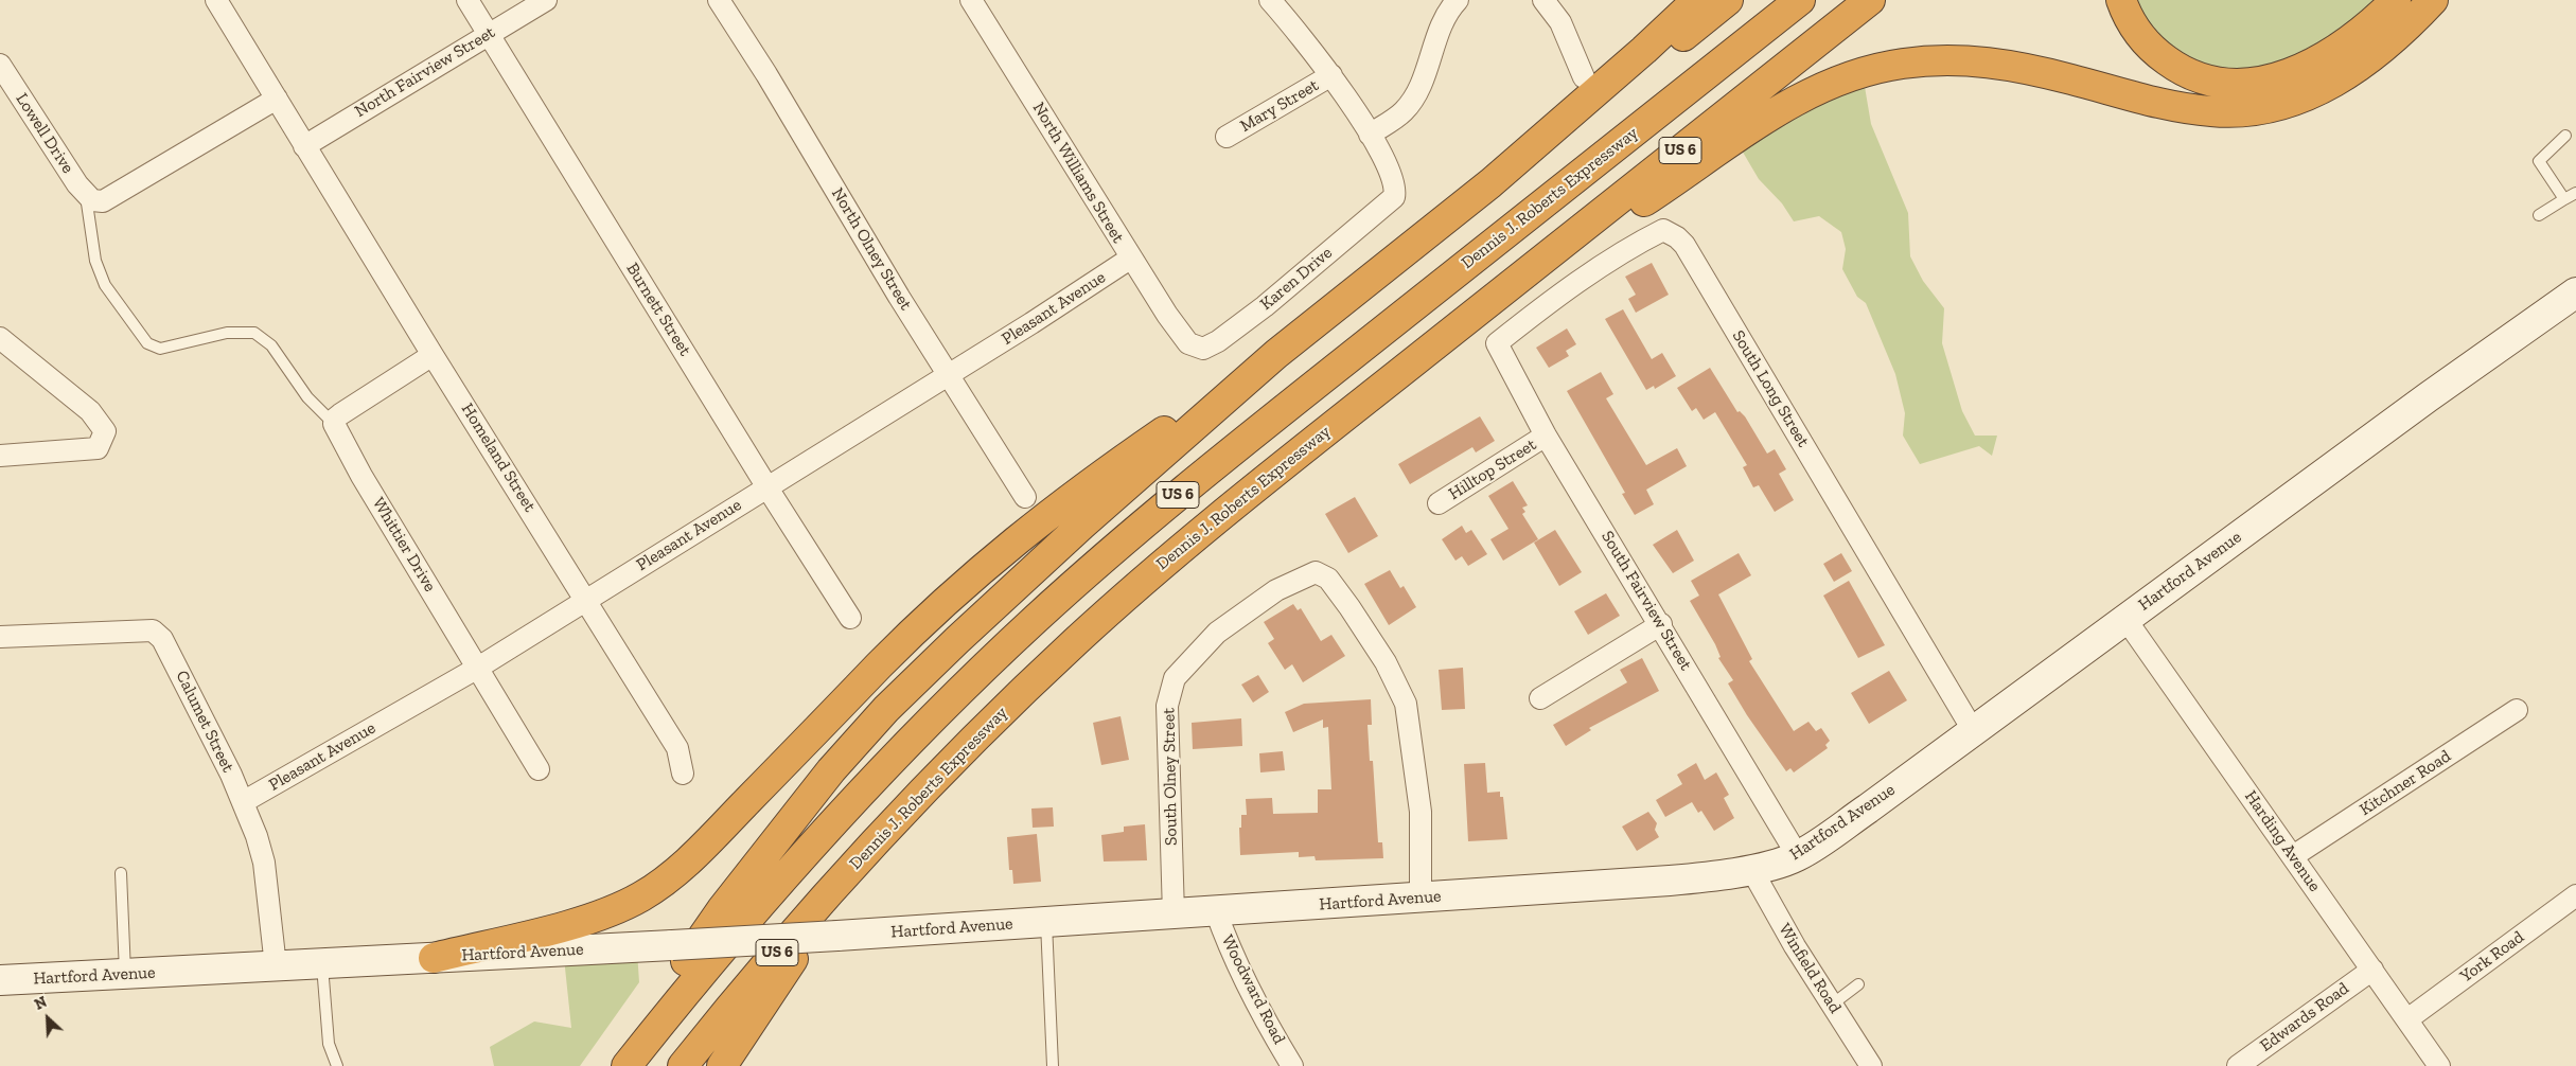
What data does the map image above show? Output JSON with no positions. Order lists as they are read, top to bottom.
{
  "streets": {
    "highway": ["US 6", "Dennis J. Roberts Expressway"],
    "main road": ["Hartford Avenue"],
    "street": [
      "North Fairview Street",
      "Mary Street",
      "Lowell Drive",
      "North Williams Street",
      "North Olney Street",
      "Karen Drive",
      "Pleasant Avenue",
      "Burnett Street",
      "South Long Street",
      "Homeland Street",
      "Hilltop Street",
      "Whittier Drive",
      "South Fairview Street",
      "Calumet Street",
      "South Olney Street",
      "Kitchner Road",
      "Harding Avenue",
      "York Road",
      "Winfield Road",
      "Woodward Road",
      "Edwards Road"
    ]
  },
  "crossings": [
    ["North Fairview Street", "Burnett Street"],
    ["North Fairview Street", "Homeland Street"],
    ["North Williams Street", "Karen Drive"],
    ["North Williams Street", "Pleasant Avenue"],
    ["North Olney Street", "Pleasant Avenue"],
    ["Pleasant Avenue", "Burnett Street"],
    ["Pleasant Avenue", "Homeland Street"],
    ["Pleasant Avenue", "Whittier Drive"],
    ["Pleasant Avenue", "Calumet Street"],
    ["South Long Street", "Hartford Avenue"],
    ["South Long Street", "South Fairview Street"],
    ["Hilltop Street", "South Fairview Street"],
    ["Hartford Avenue", "South Fairview Street"],
    ["Hartford Avenue", "Calumet Street"],
    ["Hartford Avenue", "South Olney Street"],
    ["Hartford Avenue", "Harding Avenue"],
    ["Hartford Avenue", "Winfield Road"],
    ["Hartford Avenue", "Woodward Road"],
    ["Kitchner Road", "Harding Avenue"],
    ["Harding Avenue", "York Road"],
    ["Harding Avenue", "Edwards Road"]
  ],
  "north": "top left"
}
